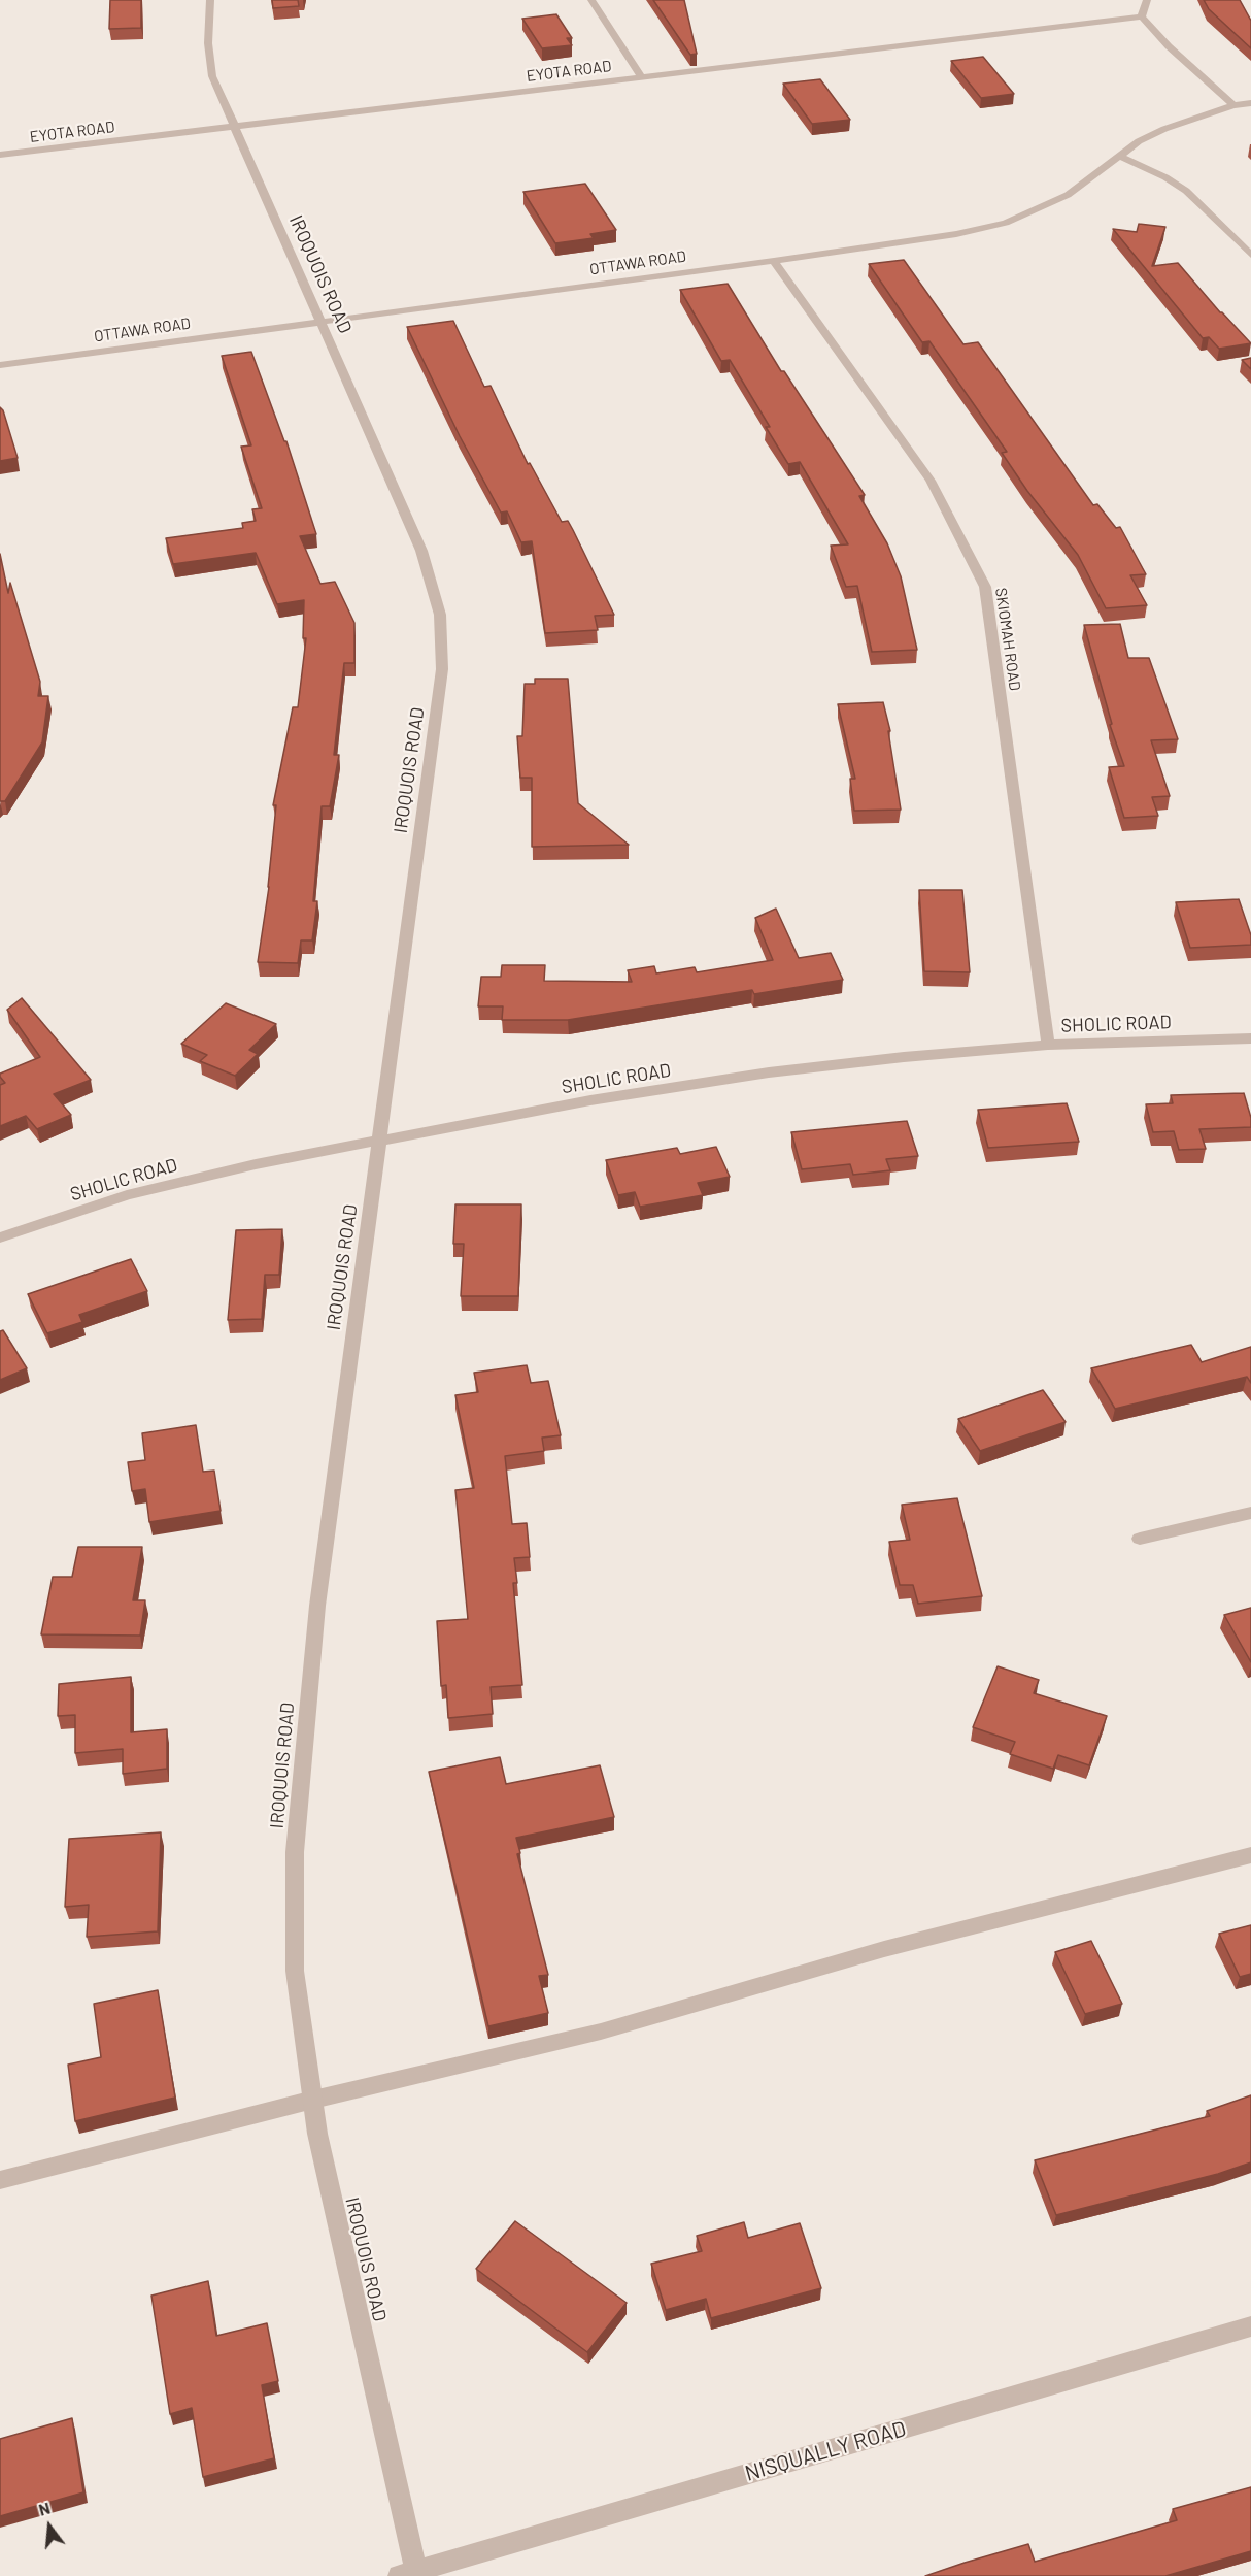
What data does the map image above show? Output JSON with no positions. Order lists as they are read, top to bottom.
{
  "streets": {
    "street": [
      "EYOTA ROAD",
      "OTTAWA ROAD",
      "IROQUOIS ROAD",
      "SKIOMAH ROAD",
      "SHOLIC ROAD",
      "NISQUALLY ROAD"
    ]
  },
  "crossings": [
    ["EYOTA ROAD", "IROQUOIS ROAD"],
    ["OTTAWA ROAD", "IROQUOIS ROAD"],
    ["OTTAWA ROAD", "SKIOMAH ROAD"],
    ["IROQUOIS ROAD", "SHOLIC ROAD"],
    ["IROQUOIS ROAD", "NISQUALLY ROAD"],
    ["SKIOMAH ROAD", "SHOLIC ROAD"]
  ],
  "north": "top"
}
